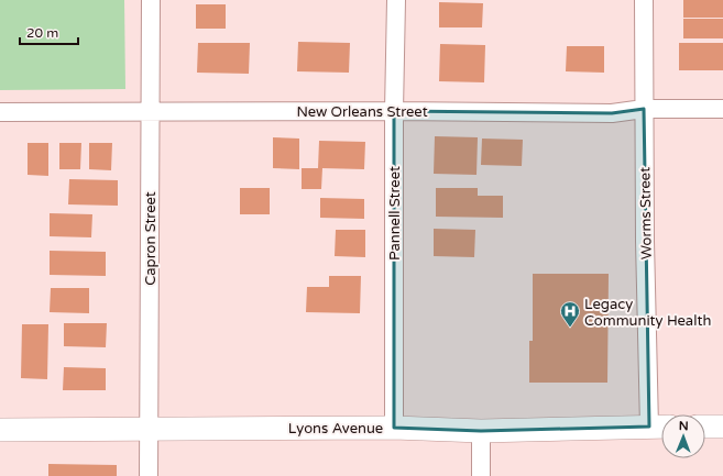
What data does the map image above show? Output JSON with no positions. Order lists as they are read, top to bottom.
{
  "streets": {
    "street": [
      "New Orleans Street",
      "Pannell Street",
      "Worms Street",
      "Capron Street",
      "Lyons Avenue"
    ]
  },
  "crossings": [
    ["New Orleans Street", "Pannell Street"],
    ["New Orleans Street", "Worms Street"],
    ["New Orleans Street", "Capron Street"],
    ["Pannell Street", "Lyons Avenue"],
    ["Worms Street", "Lyons Avenue"],
    ["Capron Street", "Lyons Avenue"]
  ],
  "places": {
    "hospital": ["Legacy Community Health"]
  },
  "scale_bar": "20 m",
  "north": "top"
}
